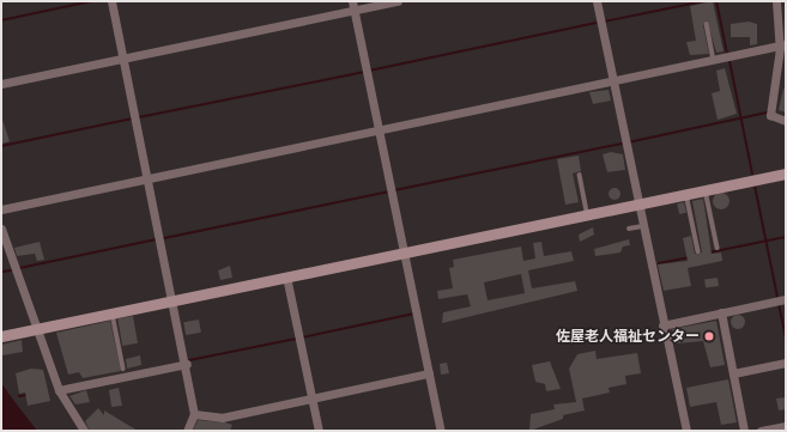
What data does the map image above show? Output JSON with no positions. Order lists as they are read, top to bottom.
{
  "places": ["佐屋老人福祉センター"]
}
